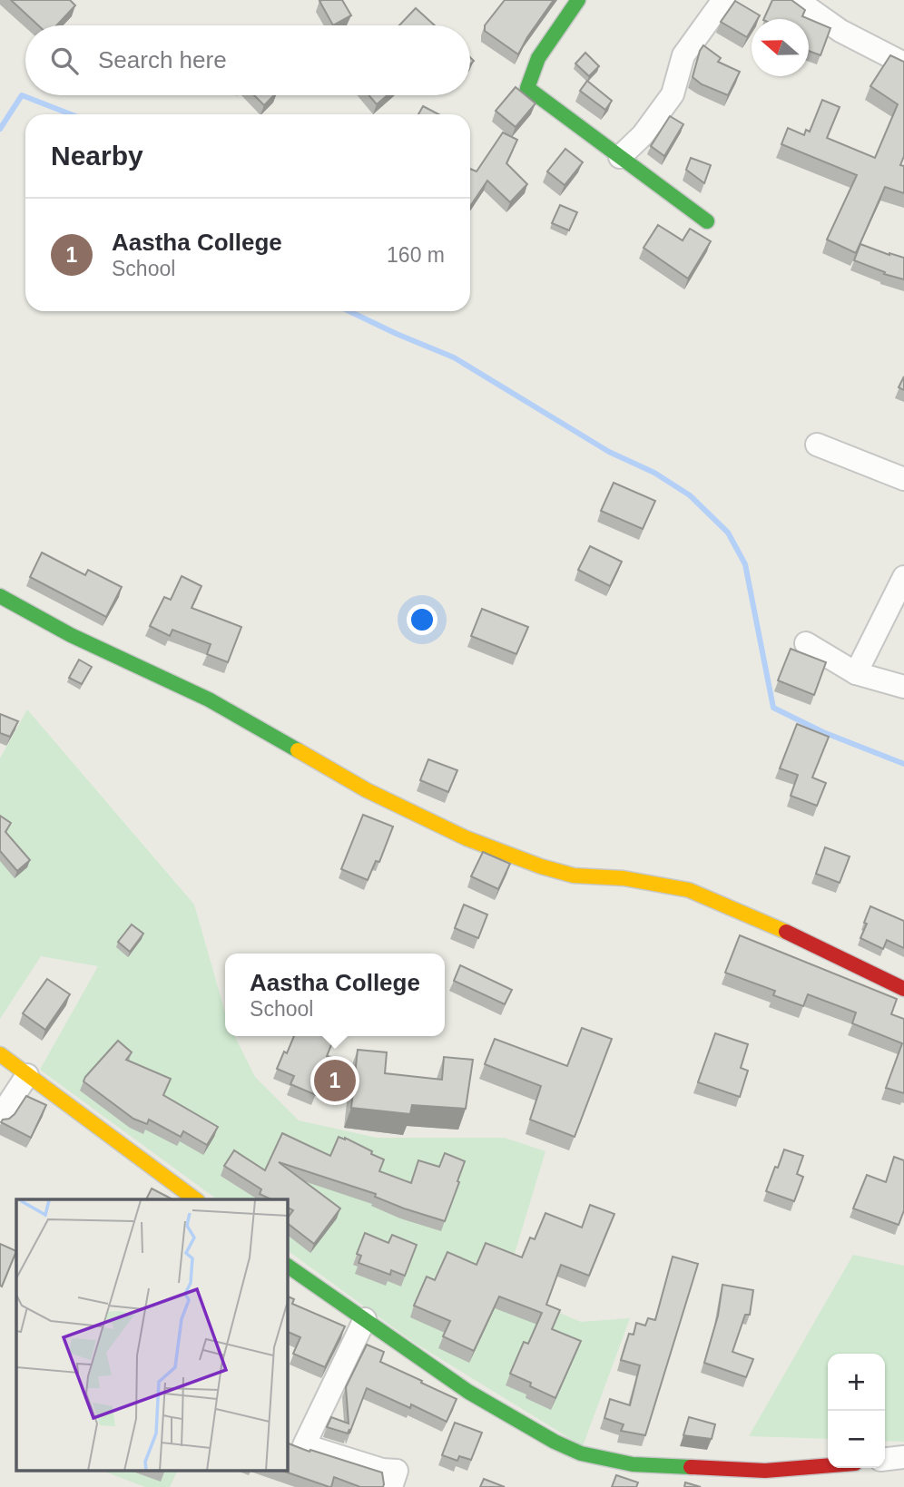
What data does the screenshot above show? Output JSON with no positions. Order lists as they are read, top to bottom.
{
  "north": "left",
  "page": {
    "search": "Search here",
    "heading": "Nearby",
    "list": [
      {
        "mark": "1",
        "name": "Aastha College",
        "note": "School",
        "value": "160 m"
      }
    ],
    "popup": ["Aastha College", "School"],
    "pins": "1",
    "map_buttons": ["+", "−"]
  }
}
